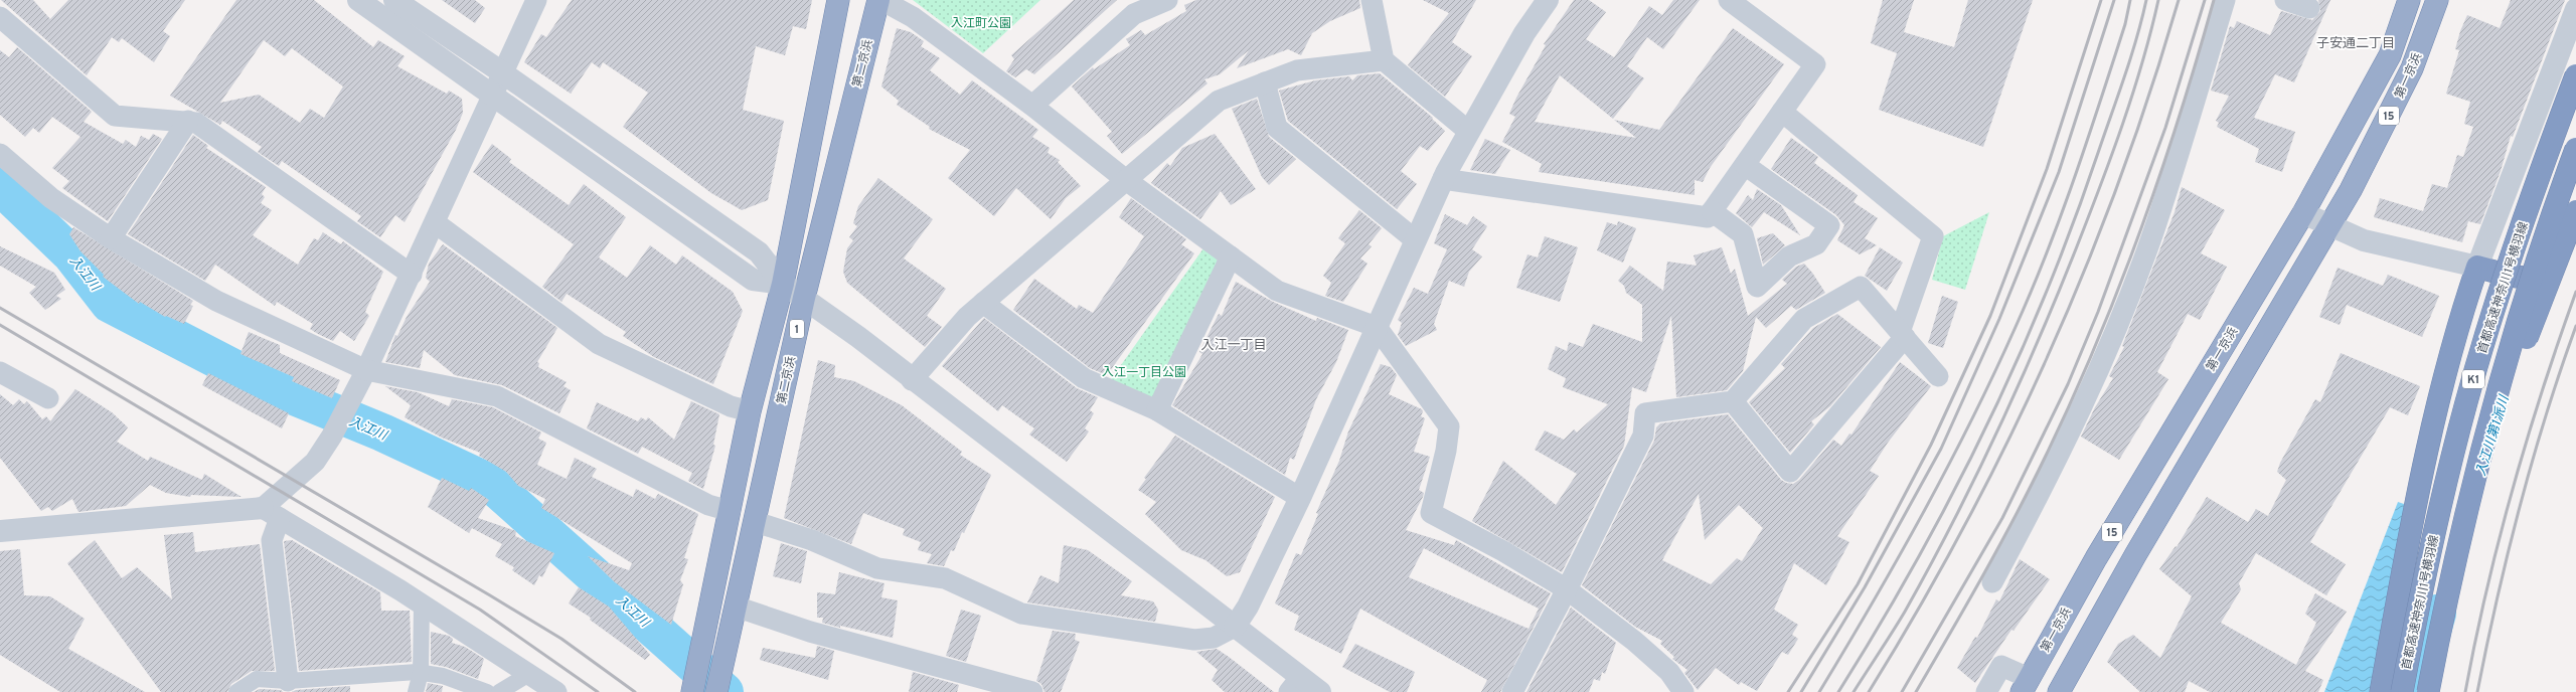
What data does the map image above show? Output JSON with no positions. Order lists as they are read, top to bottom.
{
  "streets": {
    "highway": [
      "第二京浜",
      "第一京浜",
      "15",
      "首都高速神奈川1号横羽線",
      "1",
      "K1"
    ]
  },
  "districts": ["子安通二丁目", "入江一丁目"],
  "water": ["入江川", "入江川第1派川"],
  "parks": ["入江町公園", "入江一丁目公園"]
}
